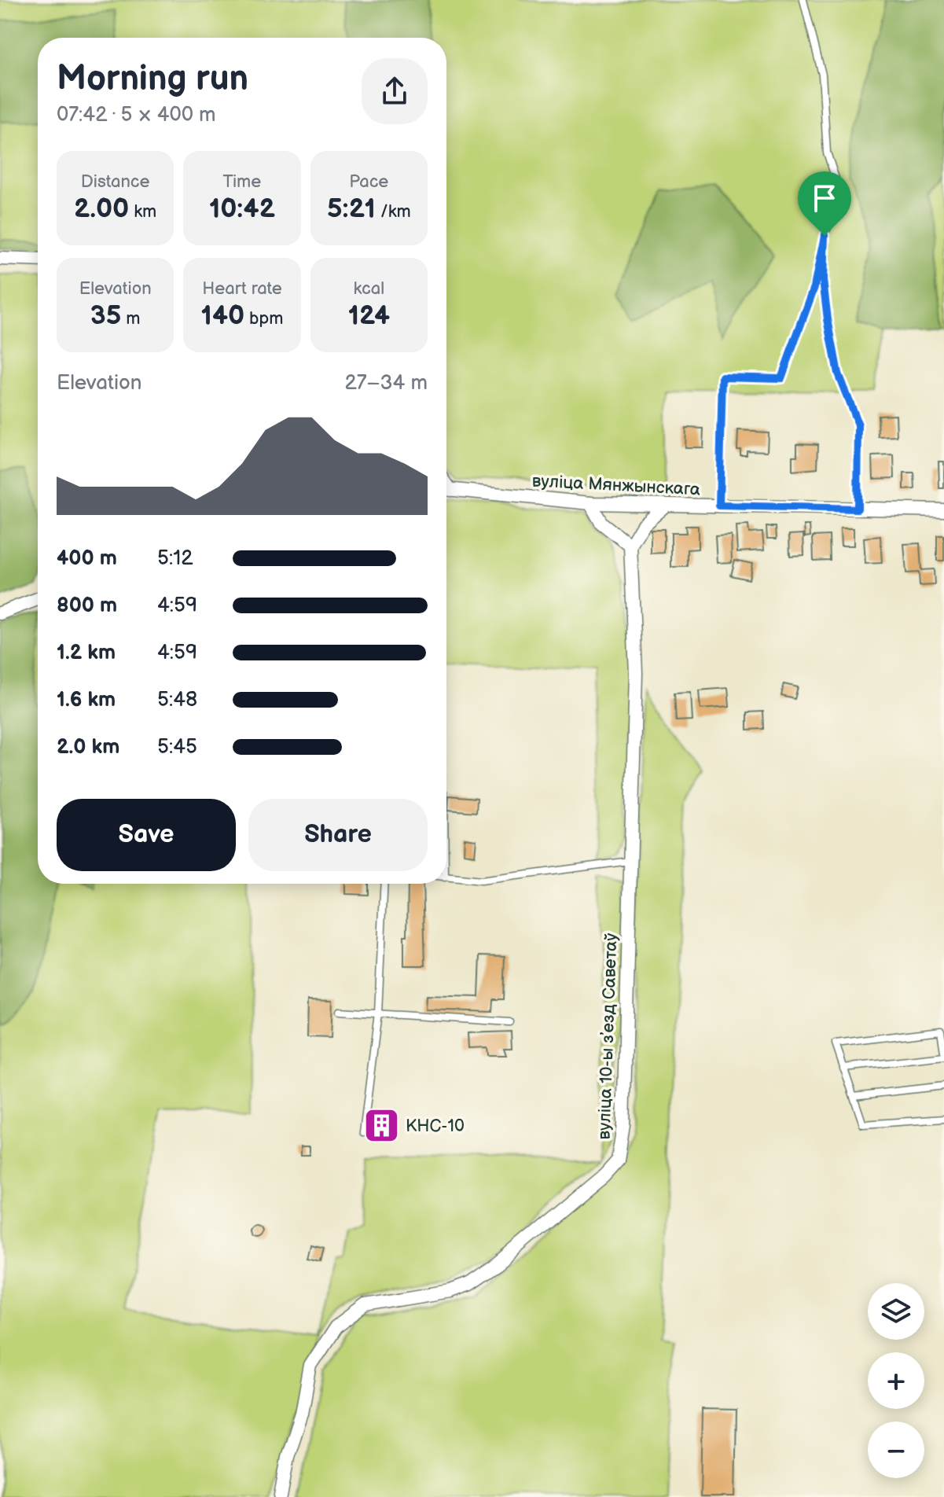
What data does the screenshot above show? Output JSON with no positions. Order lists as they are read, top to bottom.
{
  "streets": {
    "street": ["вуліца Мянжынскага", "вуліца 10-ы зʼезд Саветаў"]
  },
  "places": {
    "building": ["КНС-10"]
  },
  "page": {
    "heading": ["Morning run", "07:42 · 5 × 400 m"],
    "stats": [
      ["Distance", "2.00 km"],
      ["Time", "10:42"],
      ["Pace", "5:21 /km"],
      ["Elevation", "35 m"],
      ["Heart rate", "140 bpm"],
      ["kcal", "124"]
    ],
    "chart": ["Elevation", "27–34 m"],
    "list": [
      {
        "name": "400 m",
        "note": "5:12"
      },
      {
        "name": "800 m",
        "note": "4:59"
      },
      {
        "name": "1.2 km",
        "note": "4:59"
      },
      {
        "name": "1.6 km",
        "note": "5:48"
      },
      {
        "name": "2.0 km",
        "note": "5:45"
      }
    ],
    "buttons": ["Save", "Share"],
    "map_buttons": ["+", "−"]
  }
}
